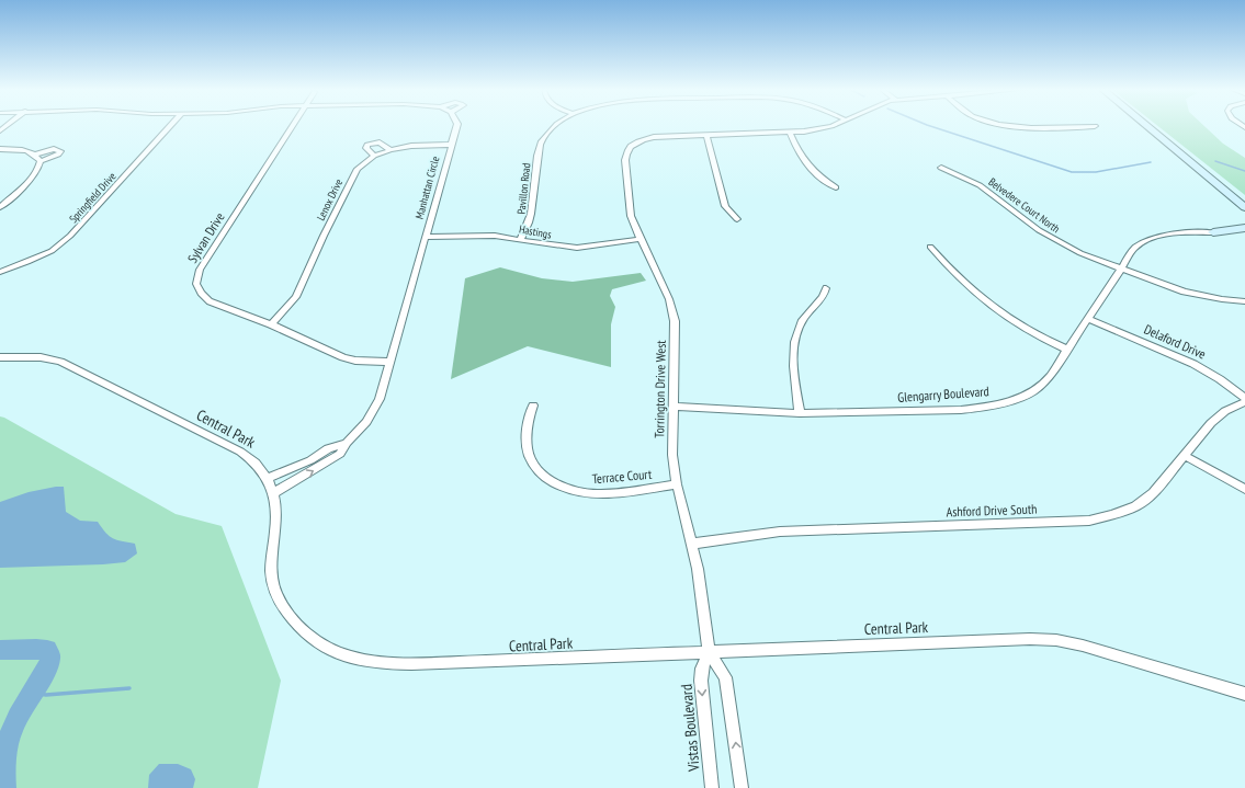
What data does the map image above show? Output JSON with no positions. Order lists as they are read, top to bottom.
{
  "streets": {
    "main road": ["Glengarry Boulevard"],
    "street": [
      "Manhattan Circle",
      "Pavillon Road",
      "Springfield Drive",
      "Lenox Drive",
      "Belvedere Court North",
      "Hastings",
      "Sylvan Drive",
      "Delaford Drive",
      "Torrington Drive West",
      "Central Park",
      "Terrace Court",
      "Ashford Drive South",
      "Vistas Boulevard"
    ]
  },
  "crossings": [
    ["Manhattan Circle", "Lenox Drive"],
    ["Manhattan Circle", "Hastings"],
    ["Manhattan Circle", "Sylvan Drive"],
    ["Manhattan Circle", "Central Park"],
    ["Pavillon Road", "Hastings"],
    ["Lenox Drive", "Sylvan Drive"],
    ["Belvedere Court North", "Glengarry Boulevard"],
    ["Hastings", "Torrington Drive West"],
    ["Delaford Drive", "Glengarry Boulevard"],
    ["Torrington Drive West", "Glengarry Boulevard"],
    ["Torrington Drive West", "Central Park"],
    ["Torrington Drive West", "Terrace Court"],
    ["Torrington Drive West", "Ashford Drive South"],
    ["Torrington Drive West", "Vistas Boulevard"],
    ["Central Park", "Vistas Boulevard"]
  ]
}
